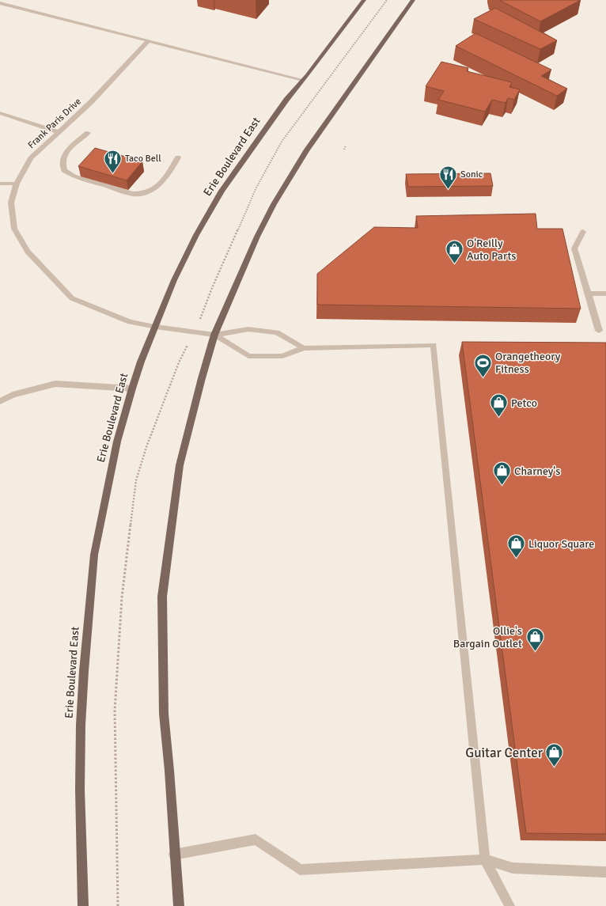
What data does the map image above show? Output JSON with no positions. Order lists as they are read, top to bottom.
{
  "streets": {
    "main road": ["Erie Boulevard East"],
    "street": ["Frank Paris Drive"]
  },
  "crossings": [
    ["Frank Paris Drive", "Erie Boulevard East"]
  ],
  "places": {
    "restaurant": ["Taco Bell", "Sonic"],
    "shop": [
      "O'Reilly Auto Parts",
      "Petco",
      "Charney's",
      "Liquor Square",
      "Ollie's Bargain Outlet",
      "Guitar Center"
    ],
    "sports": ["Orangetheory Fitness"]
  }
}
